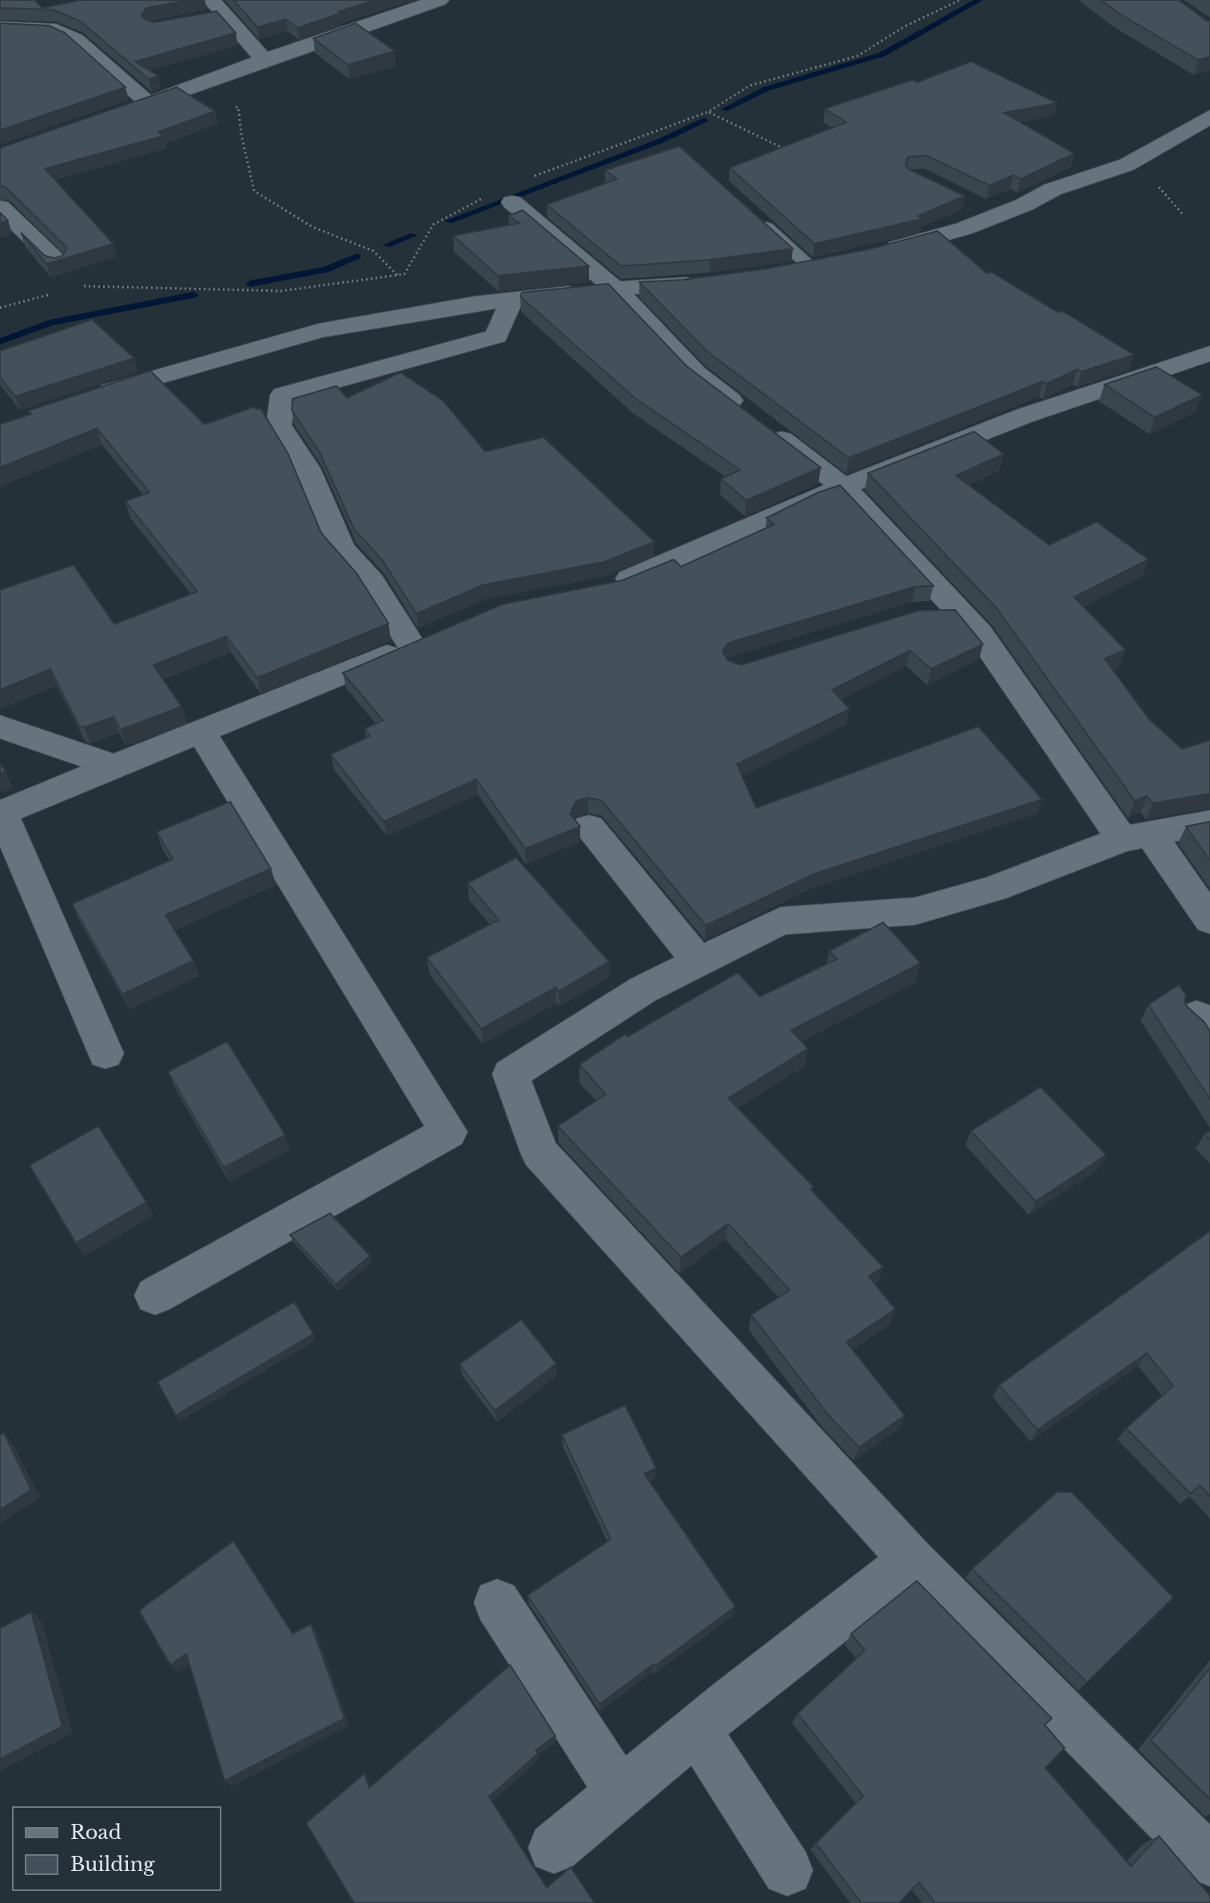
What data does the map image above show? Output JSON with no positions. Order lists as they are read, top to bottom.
{
  "legend": ["Road", "Building"]
}
